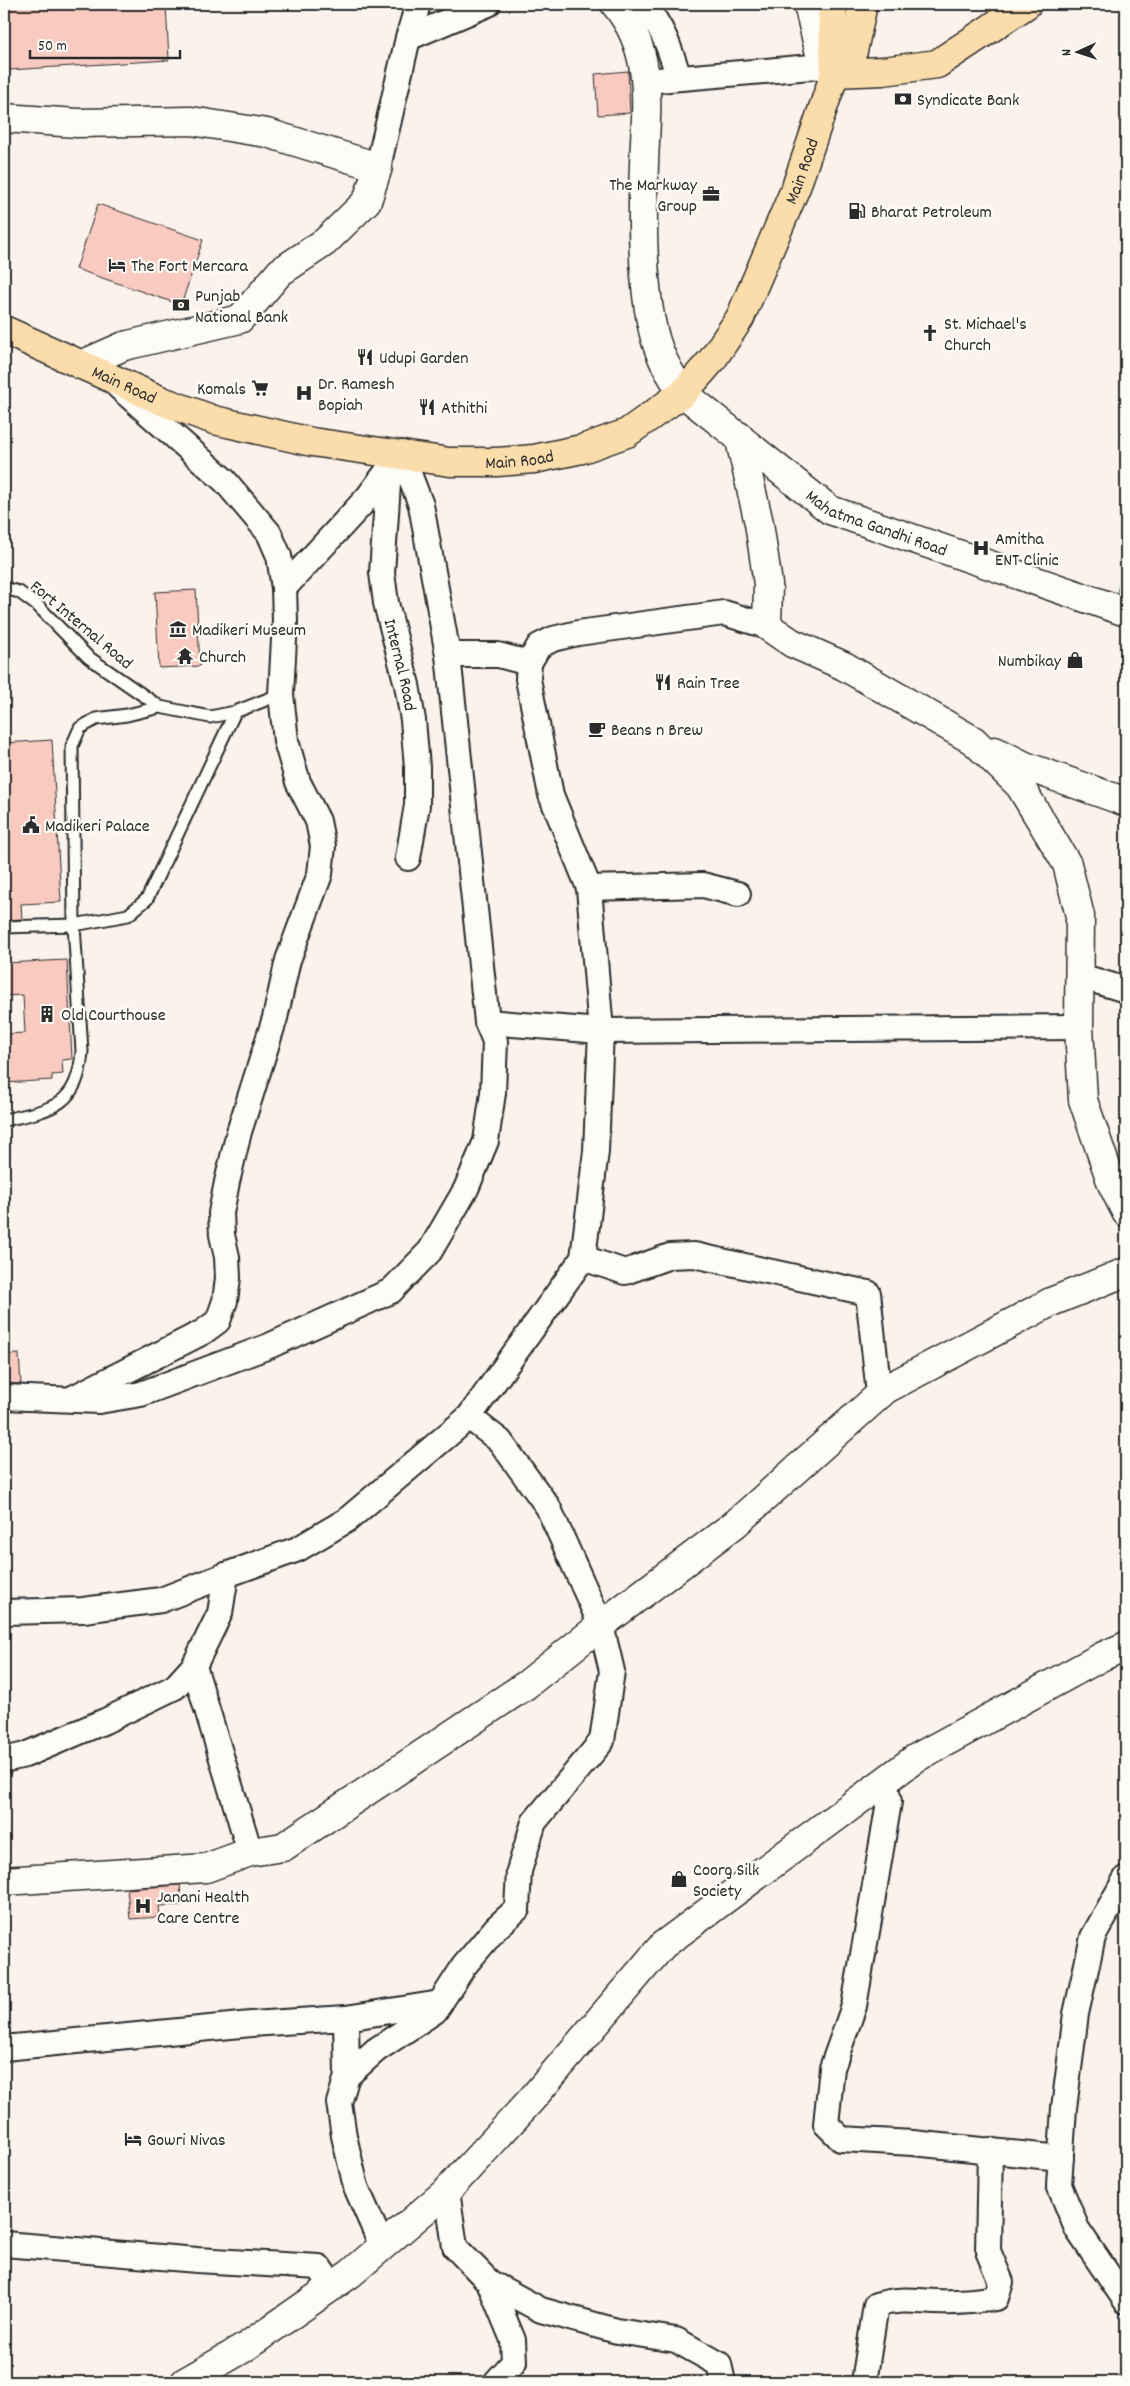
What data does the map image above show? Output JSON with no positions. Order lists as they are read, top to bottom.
{
  "streets": {
    "main road": ["Main Road"],
    "street": ["Mahatma Gandhi Road", "Internal Road"],
    "lane": ["Fort Internal Road"]
  },
  "crossings": [
    ["Main Road", "Mahatma Gandhi Road"],
    ["Main Road", "Internal Road"]
  ],
  "places": {
    "bank": ["Syndicate Bank", "Punjab National Bank"],
    "office": ["The Markway Group"],
    "fuel station": ["Bharat Petroleum"],
    "hotel": ["The Fort Mercara", "Gowri Nivas"],
    "church": ["St. Michael's Church"],
    "restaurant": ["Udupi Garden", "Athithi", "Rain Tree"],
    "supermarket": ["Komals"],
    "hospital": ["Dr. Ramesh Bopiah", "Amitha ENT Clinic", "Janani Health Care Centre"],
    "museum": ["Madikeri Museum"],
    "temple": ["Church"],
    "shop": ["Numbikay", "Coorg Silk Society"],
    "cafe": ["Beans n Brew"],
    "public building": ["Madikeri Palace"],
    "building": ["Old Courthouse"]
  },
  "scale_bar": "50 m",
  "north": "left"
}
